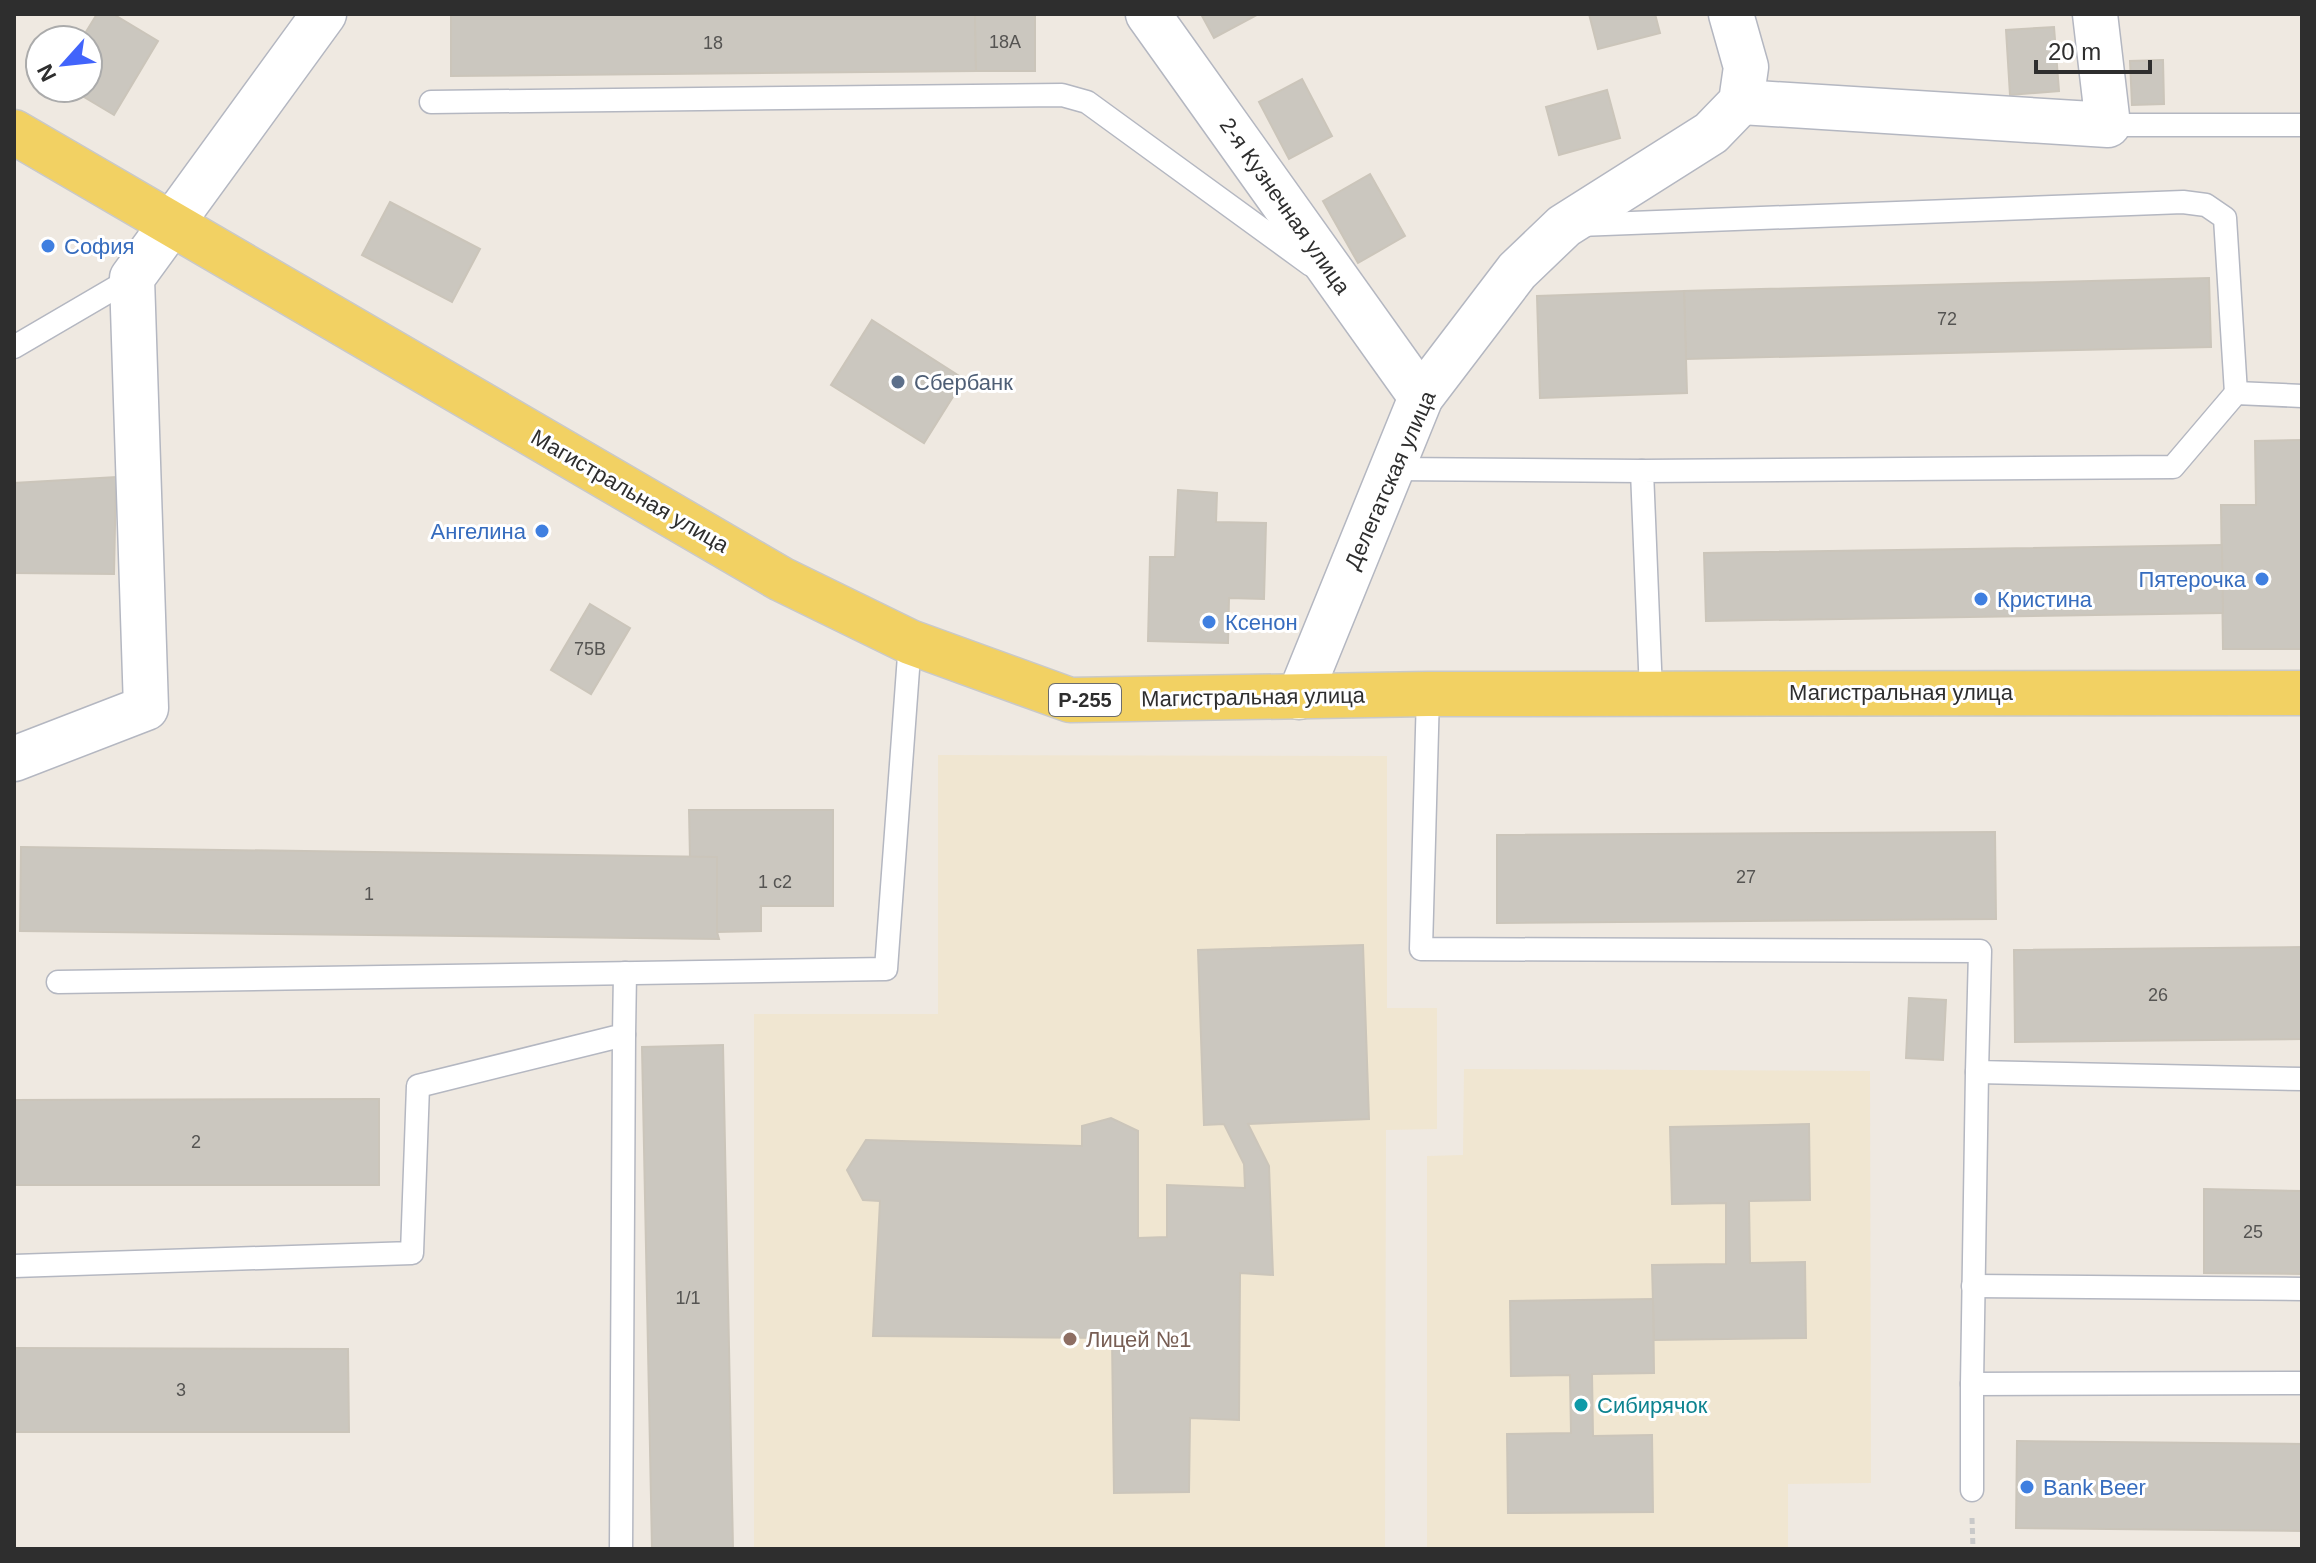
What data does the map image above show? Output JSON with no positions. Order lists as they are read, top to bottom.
{
  "streets": {
    "main road": ["Магистральная улица", "Р-255"],
    "street": ["2-я Кузнечная улица", "Делегатская улица"]
  },
  "crossings": [
    ["2-я Кузнечная улица", "Делегатская улица"],
    ["Делегатская улица", "Магистральная улица"]
  ],
  "places": [
    "София",
    "Сбербанк",
    "Ангелина",
    "Пятерочка",
    "Кристина",
    "Ксенон",
    "Лицей №1",
    "Сибирячок",
    "Bank Beer"
  ],
  "house_numbers": [
    "18А",
    "18",
    "72",
    "75В",
    "27",
    "1 с2",
    "1",
    "26",
    "2",
    "25",
    "1/1",
    "3"
  ],
  "scale_bar": "20 m",
  "north": "bottom left"
}
